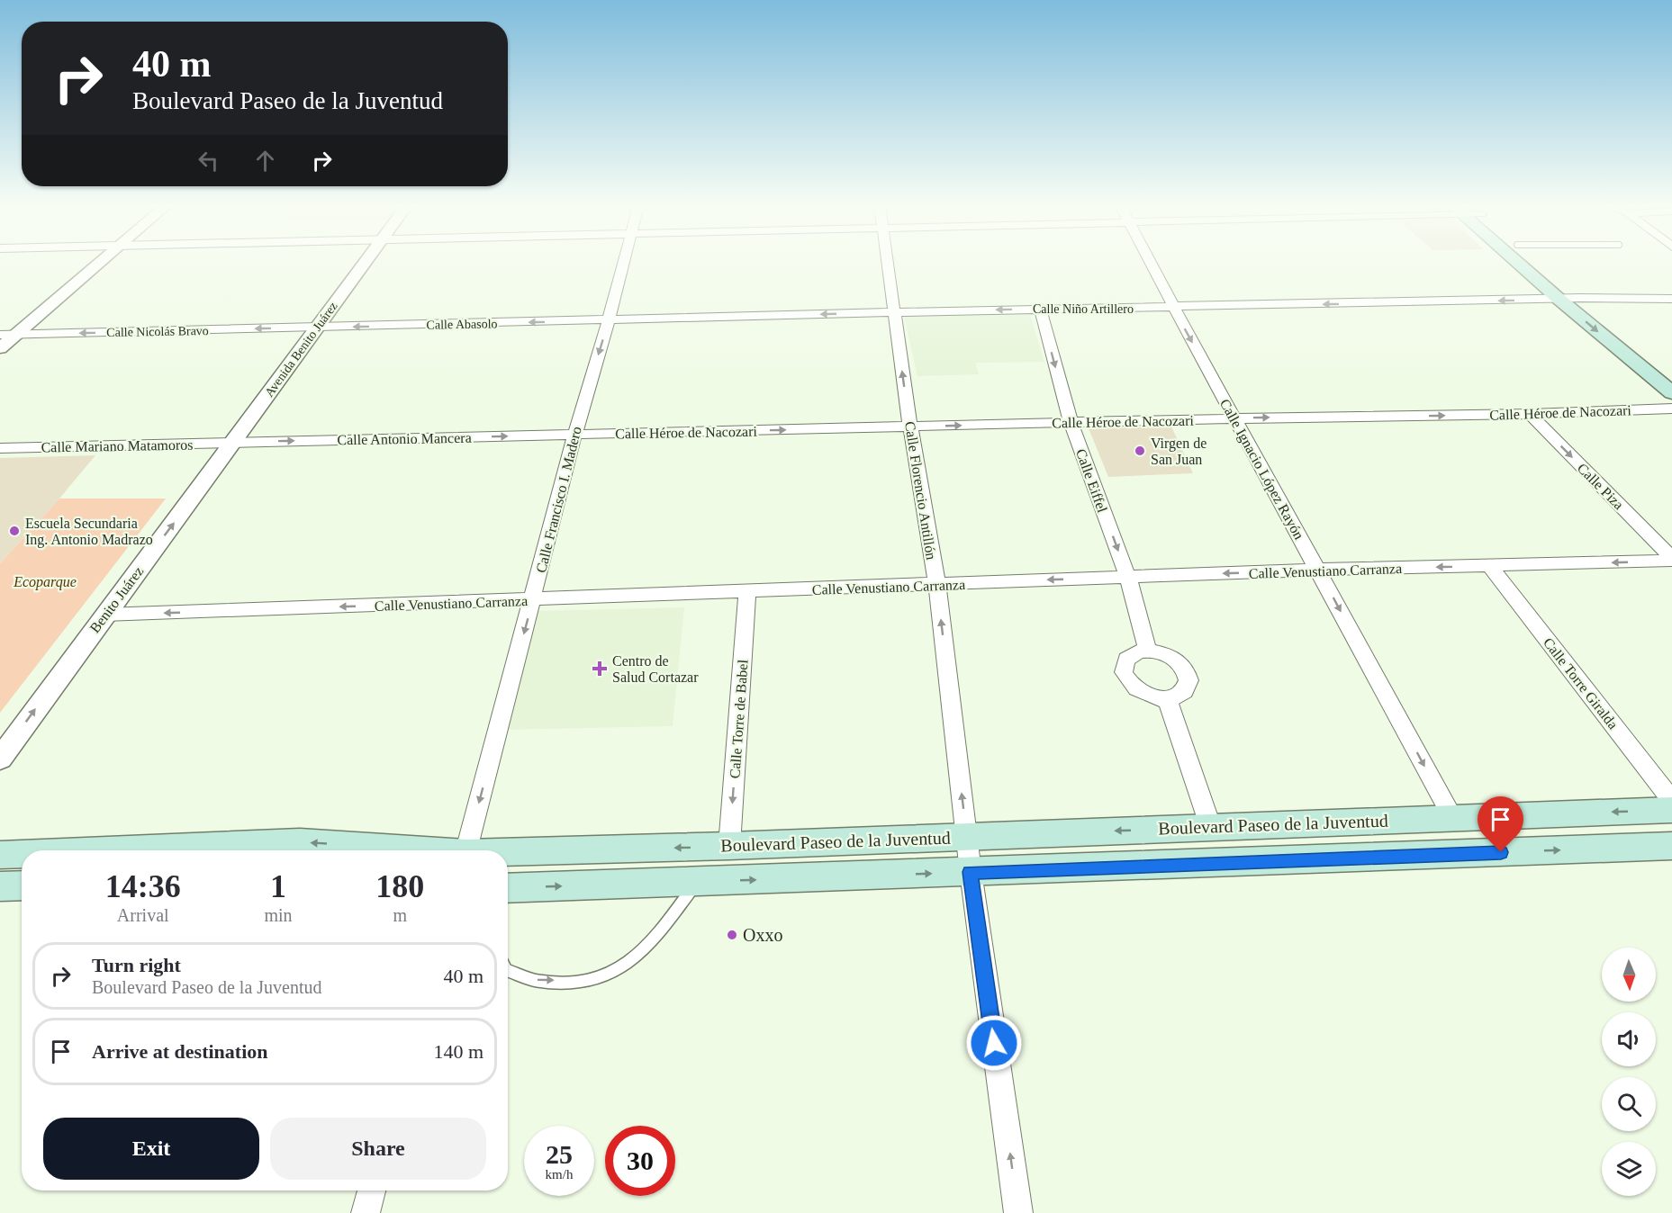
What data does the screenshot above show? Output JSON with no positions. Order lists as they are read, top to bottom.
{
  "streets": {
    "main road": ["Boulevard Paseo de la Juventud"],
    "street": [
      "Calle Niño Artillero",
      "Calle Abasolo",
      "Calle Nicolás Bravo",
      "Avenida Benito Juárez",
      "Calle Héroe de Nacozari",
      "Calle Antonio Mancera",
      "Calle Mariano Matamoros",
      "Calle Ignacio López Rayón",
      "Calle Eiffel",
      "Calle Piza",
      "Calle Florencio Antillón",
      "Calle Francisco I. Madero",
      "Calle Venustiano Carranza",
      "Benito Juárez",
      "Calle Torre Giralda",
      "Calle Torre de Babel"
    ]
  },
  "crossings": [
    ["Calle Niño Artillero", "Calle Abasolo"],
    ["Calle Niño Artillero", "Calle Ignacio López Rayón"],
    ["Calle Niño Artillero", "Calle Eiffel"],
    ["Calle Niño Artillero", "Calle Florencio Antillón"],
    ["Calle Niño Artillero", "Calle Francisco I. Madero"],
    ["Calle Abasolo", "Calle Nicolás Bravo"],
    ["Calle Abasolo", "Avenida Benito Juárez"],
    ["Calle Abasolo", "Calle Francisco I. Madero"],
    ["Calle Nicolás Bravo", "Avenida Benito Juárez"],
    ["Avenida Benito Juárez", "Calle Antonio Mancera"],
    ["Avenida Benito Juárez", "Calle Mariano Matamoros"],
    ["Avenida Benito Juárez", "Benito Juárez"],
    ["Calle Héroe de Nacozari", "Calle Antonio Mancera"],
    ["Calle Héroe de Nacozari", "Calle Ignacio López Rayón"],
    ["Calle Héroe de Nacozari", "Calle Eiffel"],
    ["Calle Héroe de Nacozari", "Calle Piza"],
    ["Calle Héroe de Nacozari", "Calle Florencio Antillón"],
    ["Calle Héroe de Nacozari", "Calle Francisco I. Madero"],
    ["Calle Antonio Mancera", "Calle Mariano Matamoros"],
    ["Calle Antonio Mancera", "Calle Francisco I. Madero"],
    ["Calle Antonio Mancera", "Benito Juárez"],
    ["Calle Mariano Matamoros", "Benito Juárez"],
    ["Calle Ignacio López Rayón", "Calle Venustiano Carranza"],
    ["Calle Ignacio López Rayón", "Boulevard Paseo de la Juventud"],
    ["Calle Eiffel", "Calle Venustiano Carranza"],
    ["Calle Piza", "Calle Venustiano Carranza"],
    ["Calle Florencio Antillón", "Calle Venustiano Carranza"],
    ["Calle Florencio Antillón", "Boulevard Paseo de la Juventud"],
    ["Calle Francisco I. Madero", "Calle Venustiano Carranza"],
    ["Calle Venustiano Carranza", "Benito Juárez"],
    ["Calle Venustiano Carranza", "Calle Torre Giralda"],
    ["Calle Venustiano Carranza", "Calle Torre de Babel"],
    ["Calle Torre de Babel", "Boulevard Paseo de la Juventud"]
  ],
  "one_way": [
    "Calle Niño Artillero",
    "Calle Abasolo",
    "Calle Nicolás Bravo",
    "Calle Héroe de Nacozari",
    "Calle Antonio Mancera",
    "Calle Ignacio López Rayón",
    "Calle Eiffel",
    "Calle Piza",
    "Calle Florencio Antillón",
    "Calle Francisco I. Madero",
    "Calle Venustiano Carranza",
    "Benito Juárez",
    "Calle Torre de Babel"
  ],
  "parks": ["Ecoparque"],
  "places": {
    "other": ["Virgen de San Juan", "Escuela Secundaria Ing. Antonio Madrazo", "Oxxo"],
    "health": ["Centro de Salud Cortazar"]
  },
  "north": "bottom",
  "page": {
    "turn": ["40 m", "Boulevard Paseo de la Juventud"],
    "eta": [
      "14:36",
      "Arrival",
      "1",
      "min",
      "180",
      "m"
    ],
    "list": [
      {
        "name": "Turn right",
        "note": "Boulevard Paseo de la Juventud",
        "value": "40 m"
      },
      {
        "name": "Arrive at destination",
        "value": "140 m"
      }
    ],
    "buttons": ["Exit", "Share"],
    "speed": "25 km/h",
    "limit": "30"
  }
}
